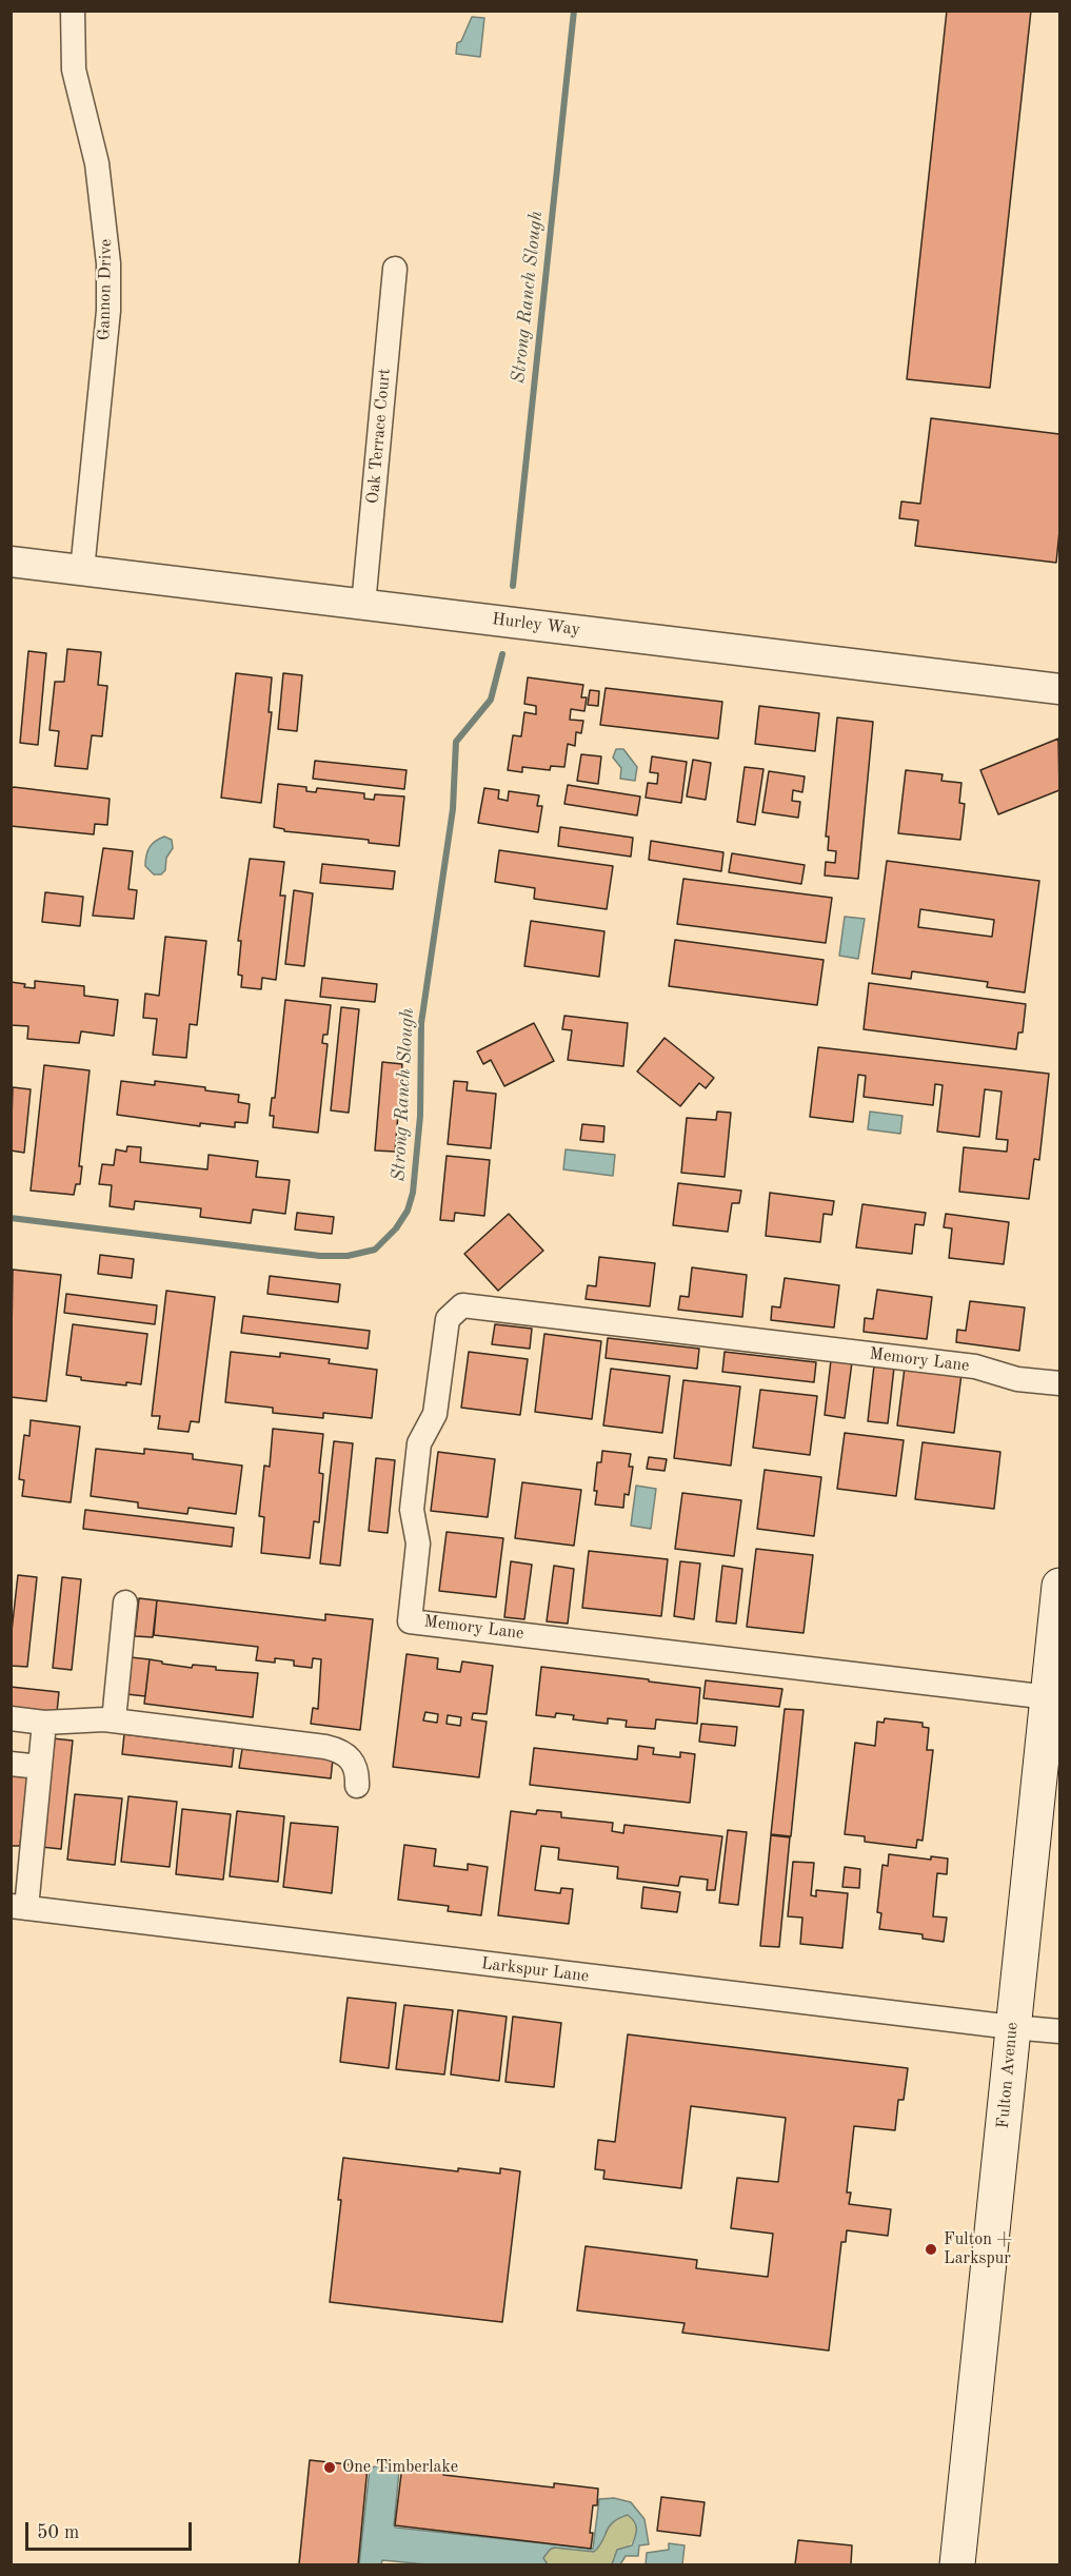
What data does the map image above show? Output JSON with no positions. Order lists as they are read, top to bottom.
{
  "streets": {
    "main road": ["Fulton Avenue"],
    "street": [
      "Gannon Drive",
      "Oak Terrace Court",
      "Hurley Way",
      "Memory Lane",
      "Larkspur Lane"
    ]
  },
  "crossings": [
    ["Gannon Drive", "Hurley Way"],
    ["Oak Terrace Court", "Hurley Way"],
    ["Memory Lane", "Fulton Avenue"],
    ["Larkspur Lane", "Fulton Avenue"]
  ],
  "water": ["Strong Ranch Slough"],
  "places": ["Fulton + Larkspur", "One Timberlake"],
  "scale_bar": "50 m"
}
